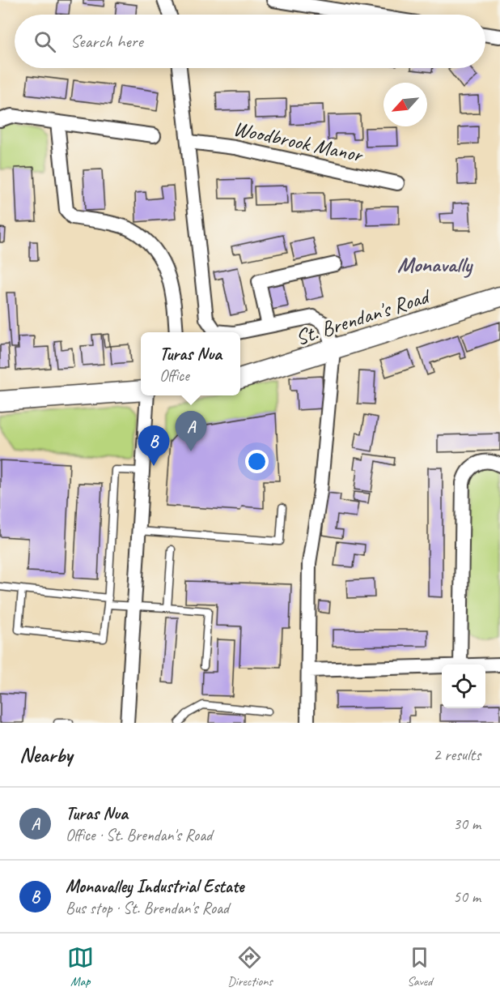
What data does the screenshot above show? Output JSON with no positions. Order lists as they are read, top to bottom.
{
  "streets": {
    "main road": ["St. Brendan's Road"],
    "street": ["Woodbrook Manor"]
  },
  "districts": ["Monavally"],
  "north": "bottom left",
  "page": {
    "search": "Search here",
    "popup": ["Turas Nua", "Office"],
    "pins": ["A", "B"],
    "heading": ["Nearby", "2 results"],
    "list": [
      {
        "mark": "A",
        "name": "Turas Nua",
        "note": "Office · St. Brendan's Road",
        "value": "30 m"
      },
      {
        "mark": "B",
        "name": "Monavalley Industrial Estate",
        "note": "Bus stop · St. Brendan's Road",
        "value": "50 m"
      }
    ],
    "nav": ["Map", "Directions", "Saved"]
  }
}
